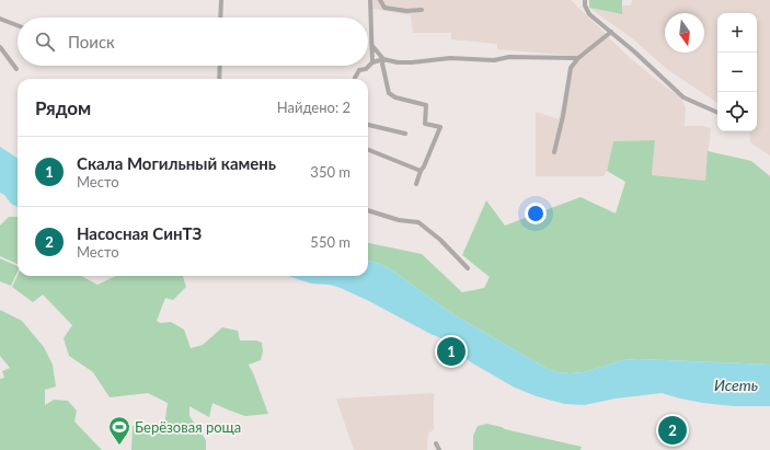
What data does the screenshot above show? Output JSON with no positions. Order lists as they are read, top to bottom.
{
  "water": ["Исеть"],
  "places": {
    "sports": ["Берёзовая роща"]
  },
  "north": "bottom",
  "page": {
    "map_buttons": ["+", "−"],
    "search": "Поиск",
    "heading": ["Рядом", "Найдено: 2"],
    "list": [
      {
        "mark": "1",
        "name": "Скала Могильный камень",
        "note": "Место",
        "value": "350 m"
      },
      {
        "mark": "2",
        "name": "Насосная СинТЗ",
        "note": "Место",
        "value": "550 m"
      }
    ],
    "pins": ["1", "2"]
  }
}
